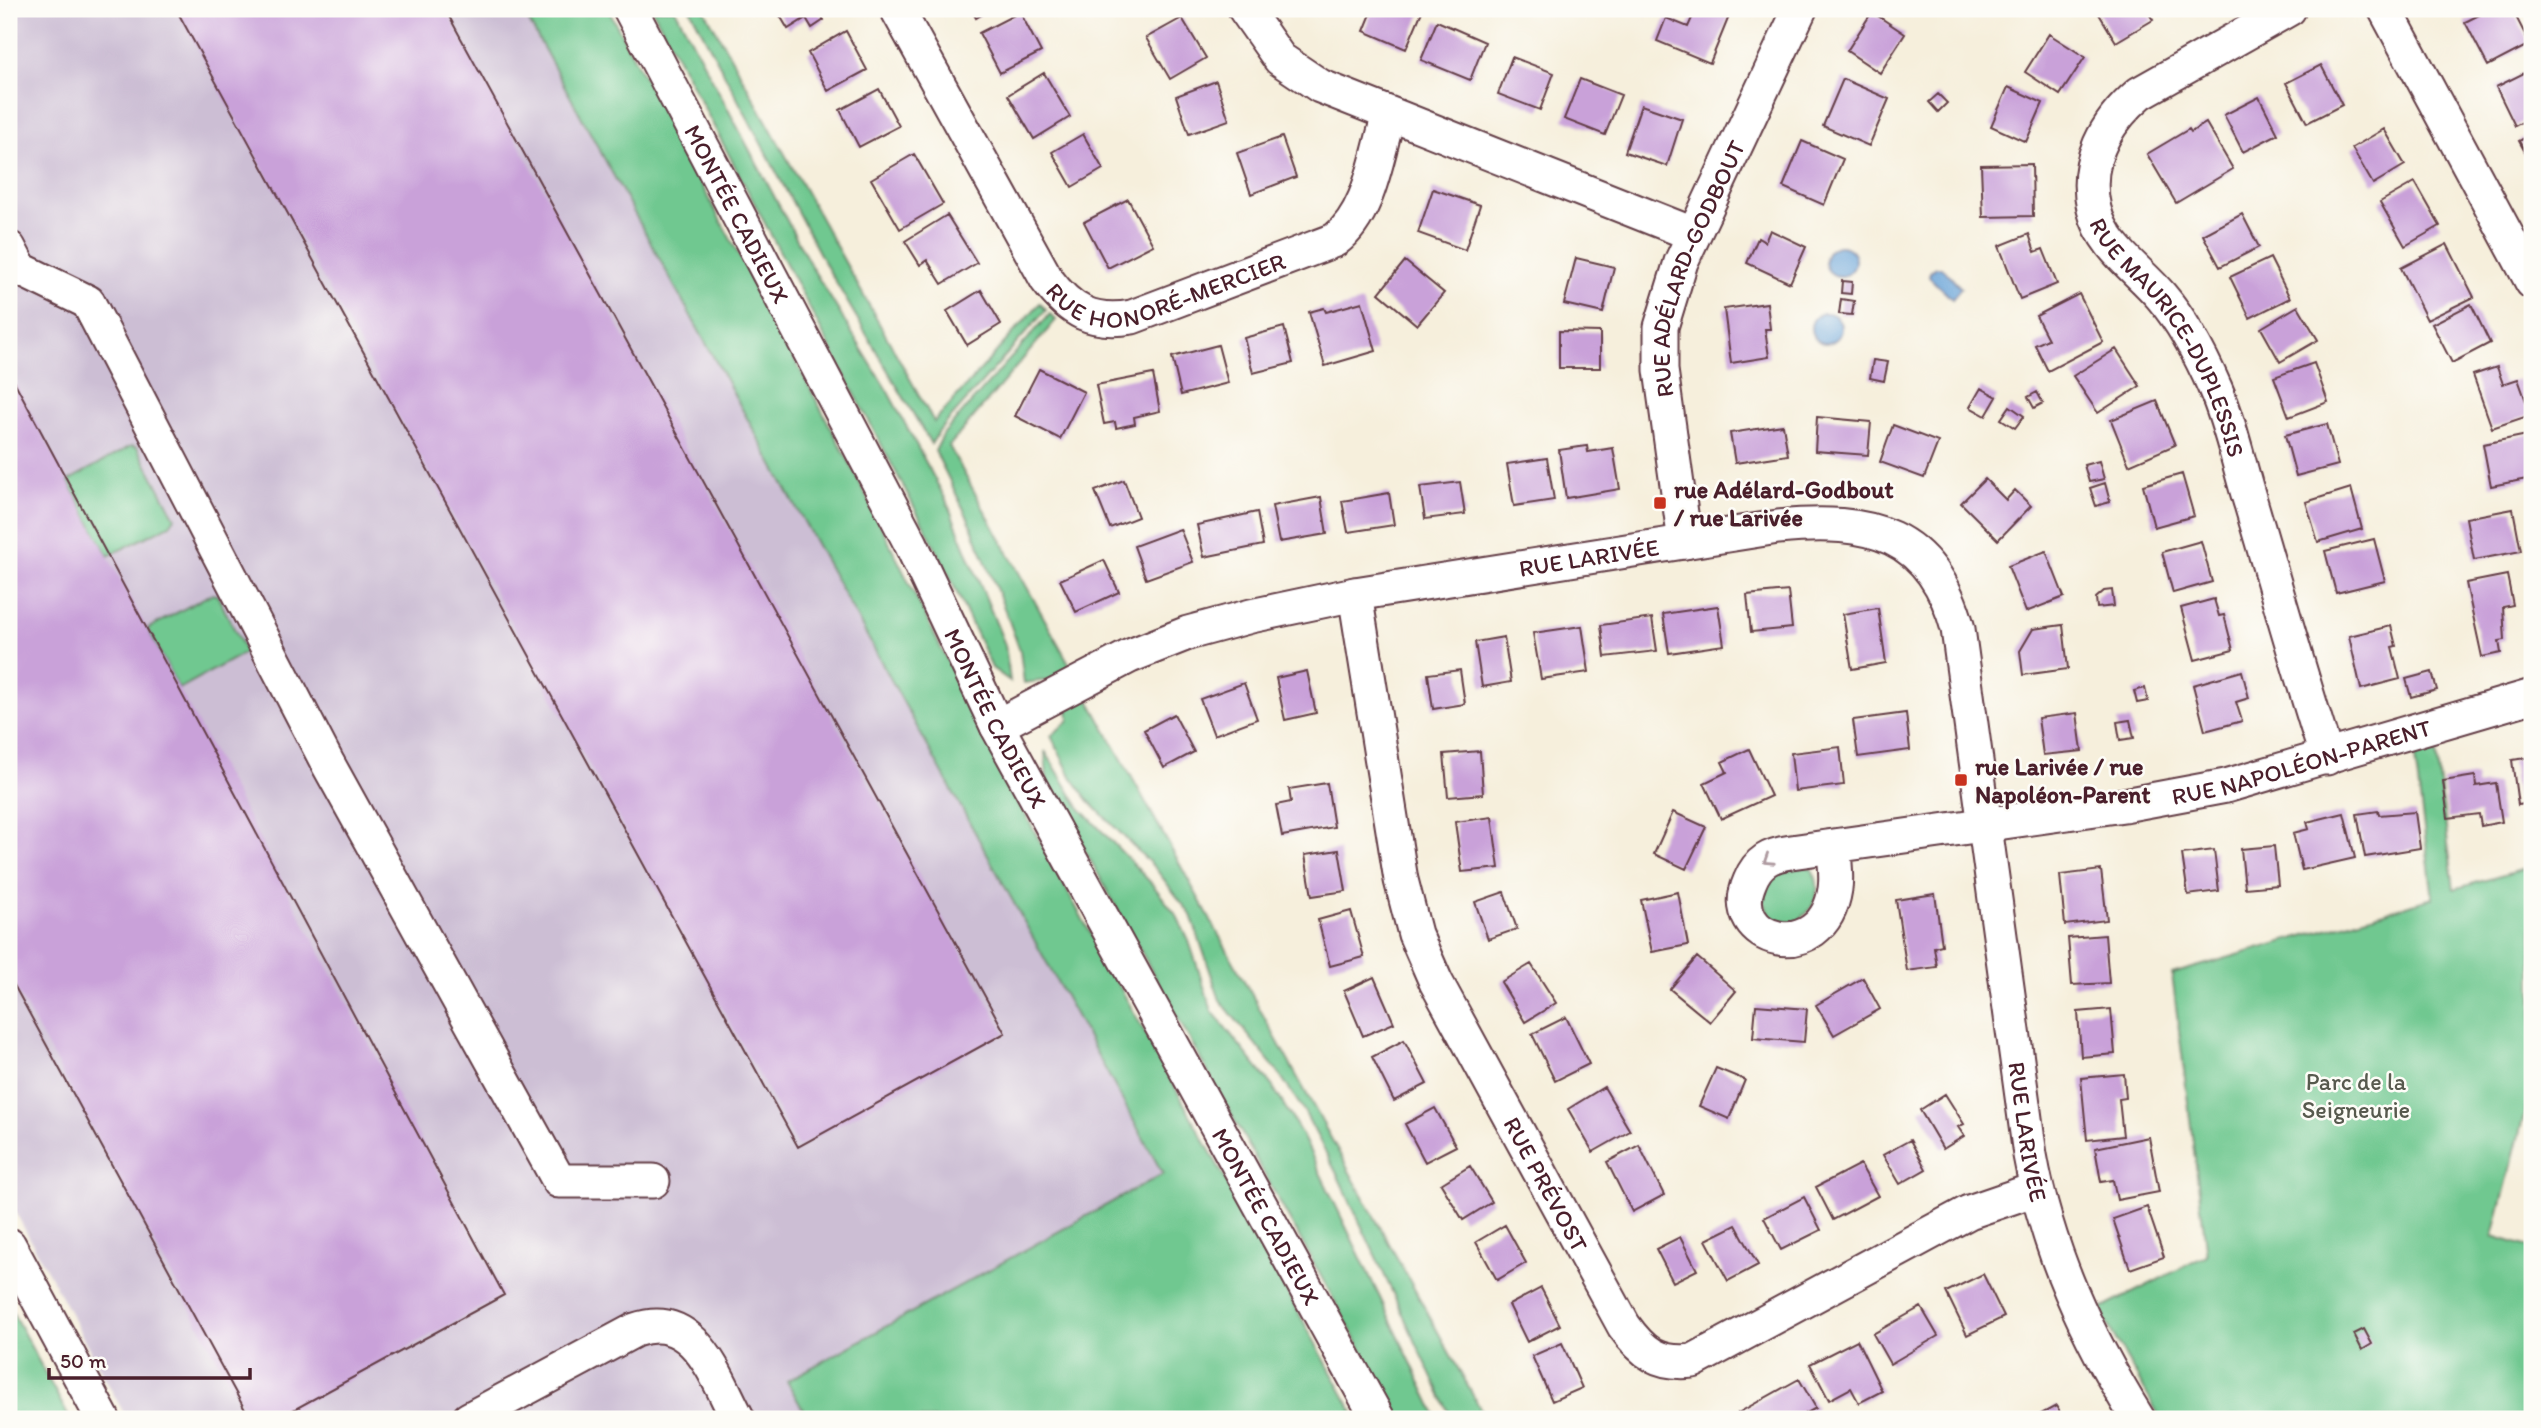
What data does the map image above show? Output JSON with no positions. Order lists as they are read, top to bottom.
{
  "streets": {
    "street": [
      "MONTÉE CADIEUX",
      "RUE HONORÉ-MERCIER",
      "RUE ADÉLARD-GODBOUT",
      "RUE MAURICE-DUPLESSIS",
      "RUE LARIVÉE",
      "RUE NAPOLÉON-PARENT",
      "RUE PRÉVOST"
    ]
  },
  "crossings": [
    ["MONTÉE CADIEUX", "RUE LARIVÉE"],
    ["RUE ADÉLARD-GODBOUT", "RUE LARIVÉE"],
    ["RUE MAURICE-DUPLESSIS", "RUE NAPOLÉON-PARENT"],
    ["RUE LARIVÉE", "RUE NAPOLÉON-PARENT"],
    ["RUE LARIVÉE", "RUE PRÉVOST"]
  ],
  "parks": ["Parc de la Seigneurie"],
  "places": {
    "transit": ["rue Adélard-Godbout / rue Larivée", "rue Larivée / rue Napoléon-Parent"]
  },
  "scale_bar": "50 m"
}
